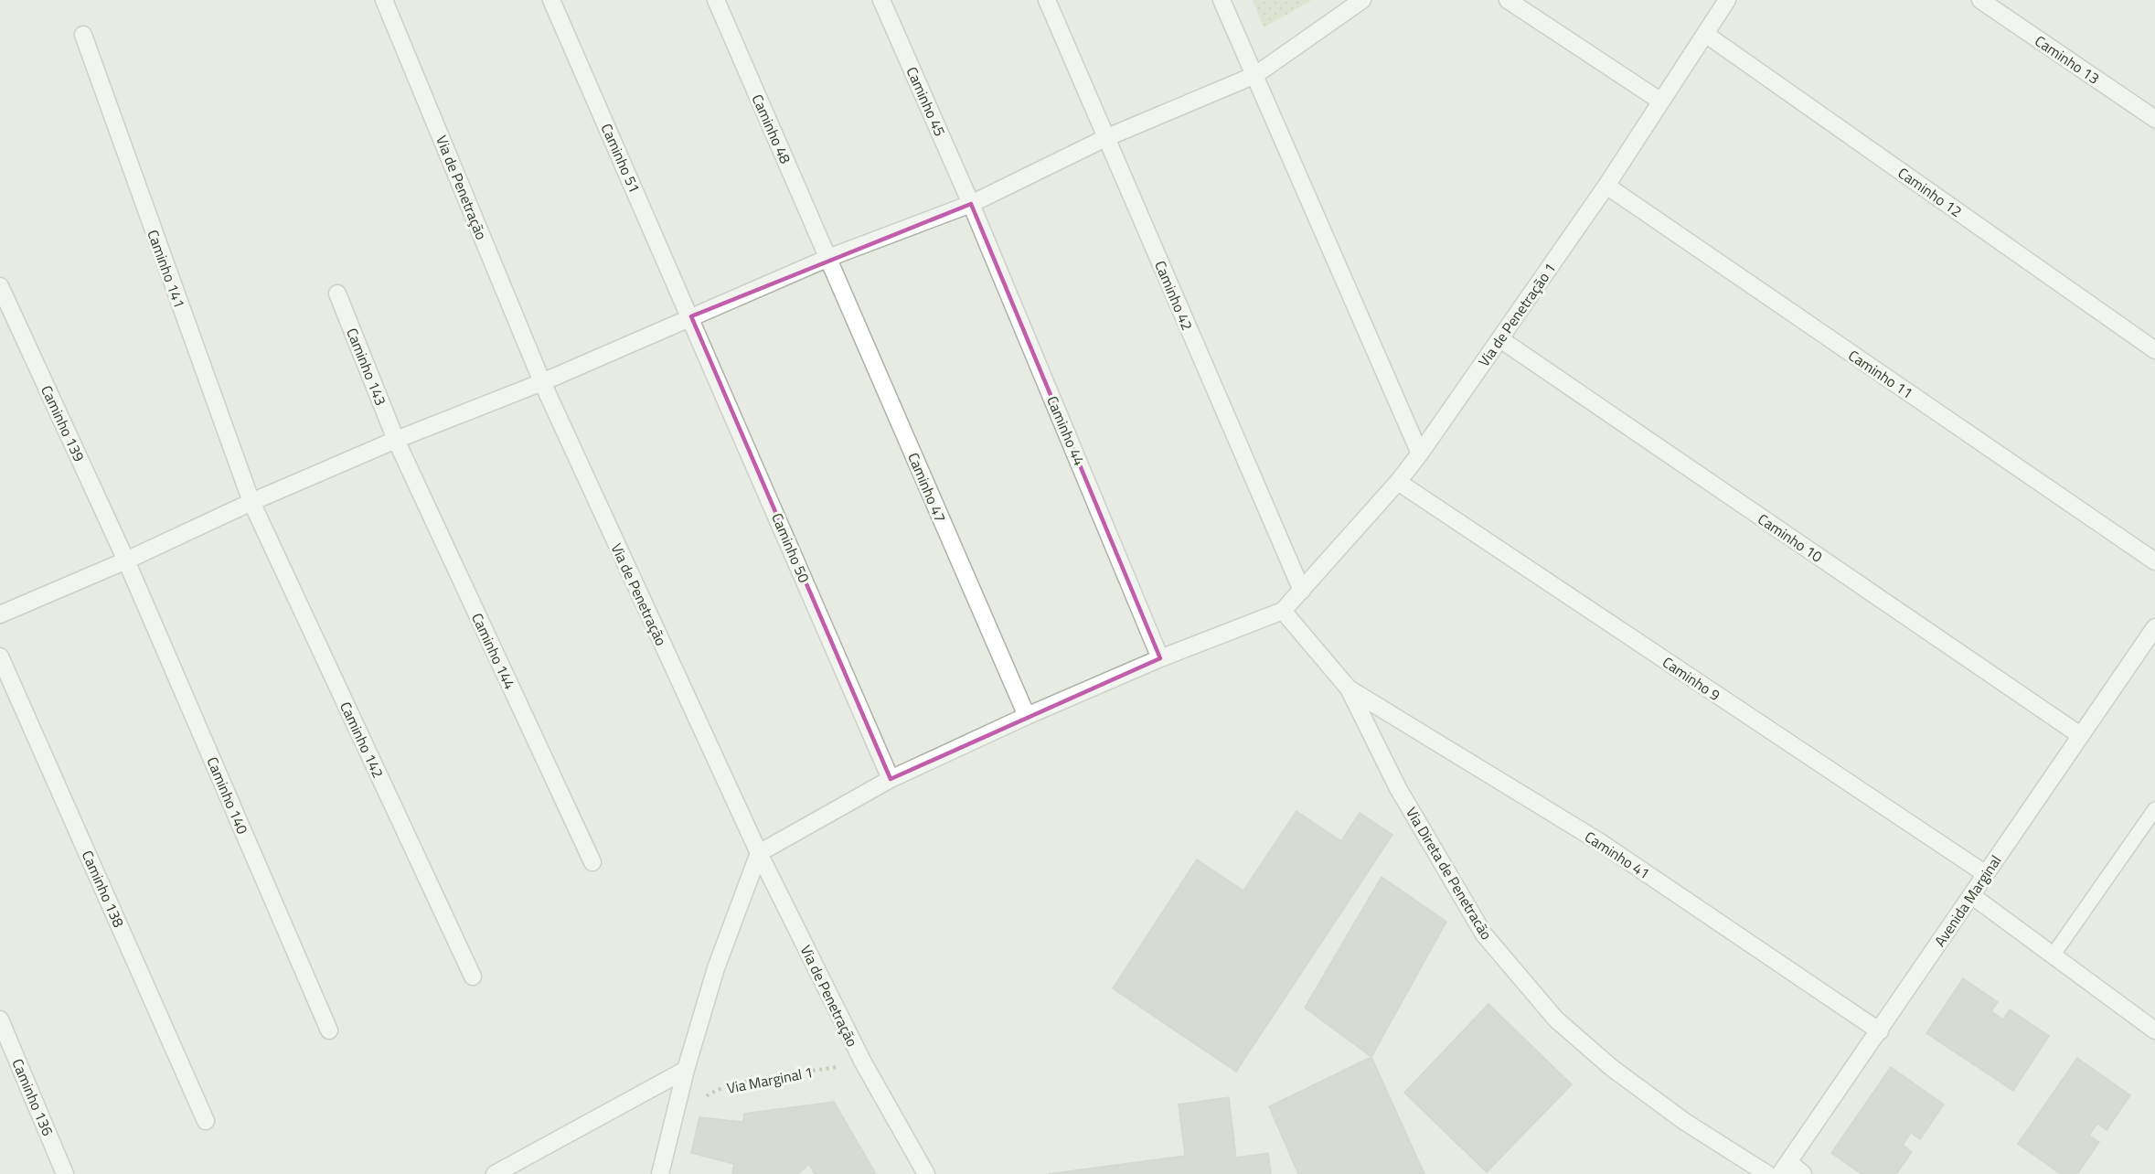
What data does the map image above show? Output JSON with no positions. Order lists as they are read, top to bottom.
{
  "streets": {
    "street": [
      "Caminho 13",
      "Caminho 45",
      "Caminho 48",
      "Caminho 51",
      "Via de Penetração",
      "Caminho 12",
      "Caminho 141",
      "Caminho 42",
      "Via de Penetração 1",
      "Caminho 143",
      "Caminho 11",
      "Caminho 139",
      "Caminho 44",
      "Caminho 47",
      "Caminho 10",
      "Caminho 50",
      "Caminho 144",
      "Caminho 9",
      "Caminho 142",
      "Caminho 140",
      "Caminho 41",
      "Via Direta de Penetracão",
      "Caminho 138",
      "Avenida Marginal",
      "Caminho 136"
    ],
    "path": ["Via Marginal 1"]
  },
  "crossings": [
    ["Caminho 45", "Caminho 44"],
    ["Caminho 48", "Caminho 47"],
    ["Caminho 51", "Caminho 50"],
    ["Via de Penetração", "Via Marginal 1"],
    ["Caminho 12", "Via de Penetração 1"],
    ["Caminho 141", "Caminho 142"],
    ["Caminho 42", "Via de Penetração 1"],
    ["Via de Penetração 1", "Caminho 11"],
    ["Via de Penetração 1", "Caminho 10"],
    ["Via de Penetração 1", "Caminho 9"],
    ["Via de Penetração 1", "Via Direta de Penetracão"],
    ["Caminho 143", "Caminho 144"],
    ["Caminho 139", "Caminho 140"],
    ["Caminho 10", "Avenida Marginal"],
    ["Caminho 9", "Avenida Marginal"],
    ["Caminho 41", "Via Direta de Penetracão"],
    ["Caminho 41", "Avenida Marginal"]
  ]
}
